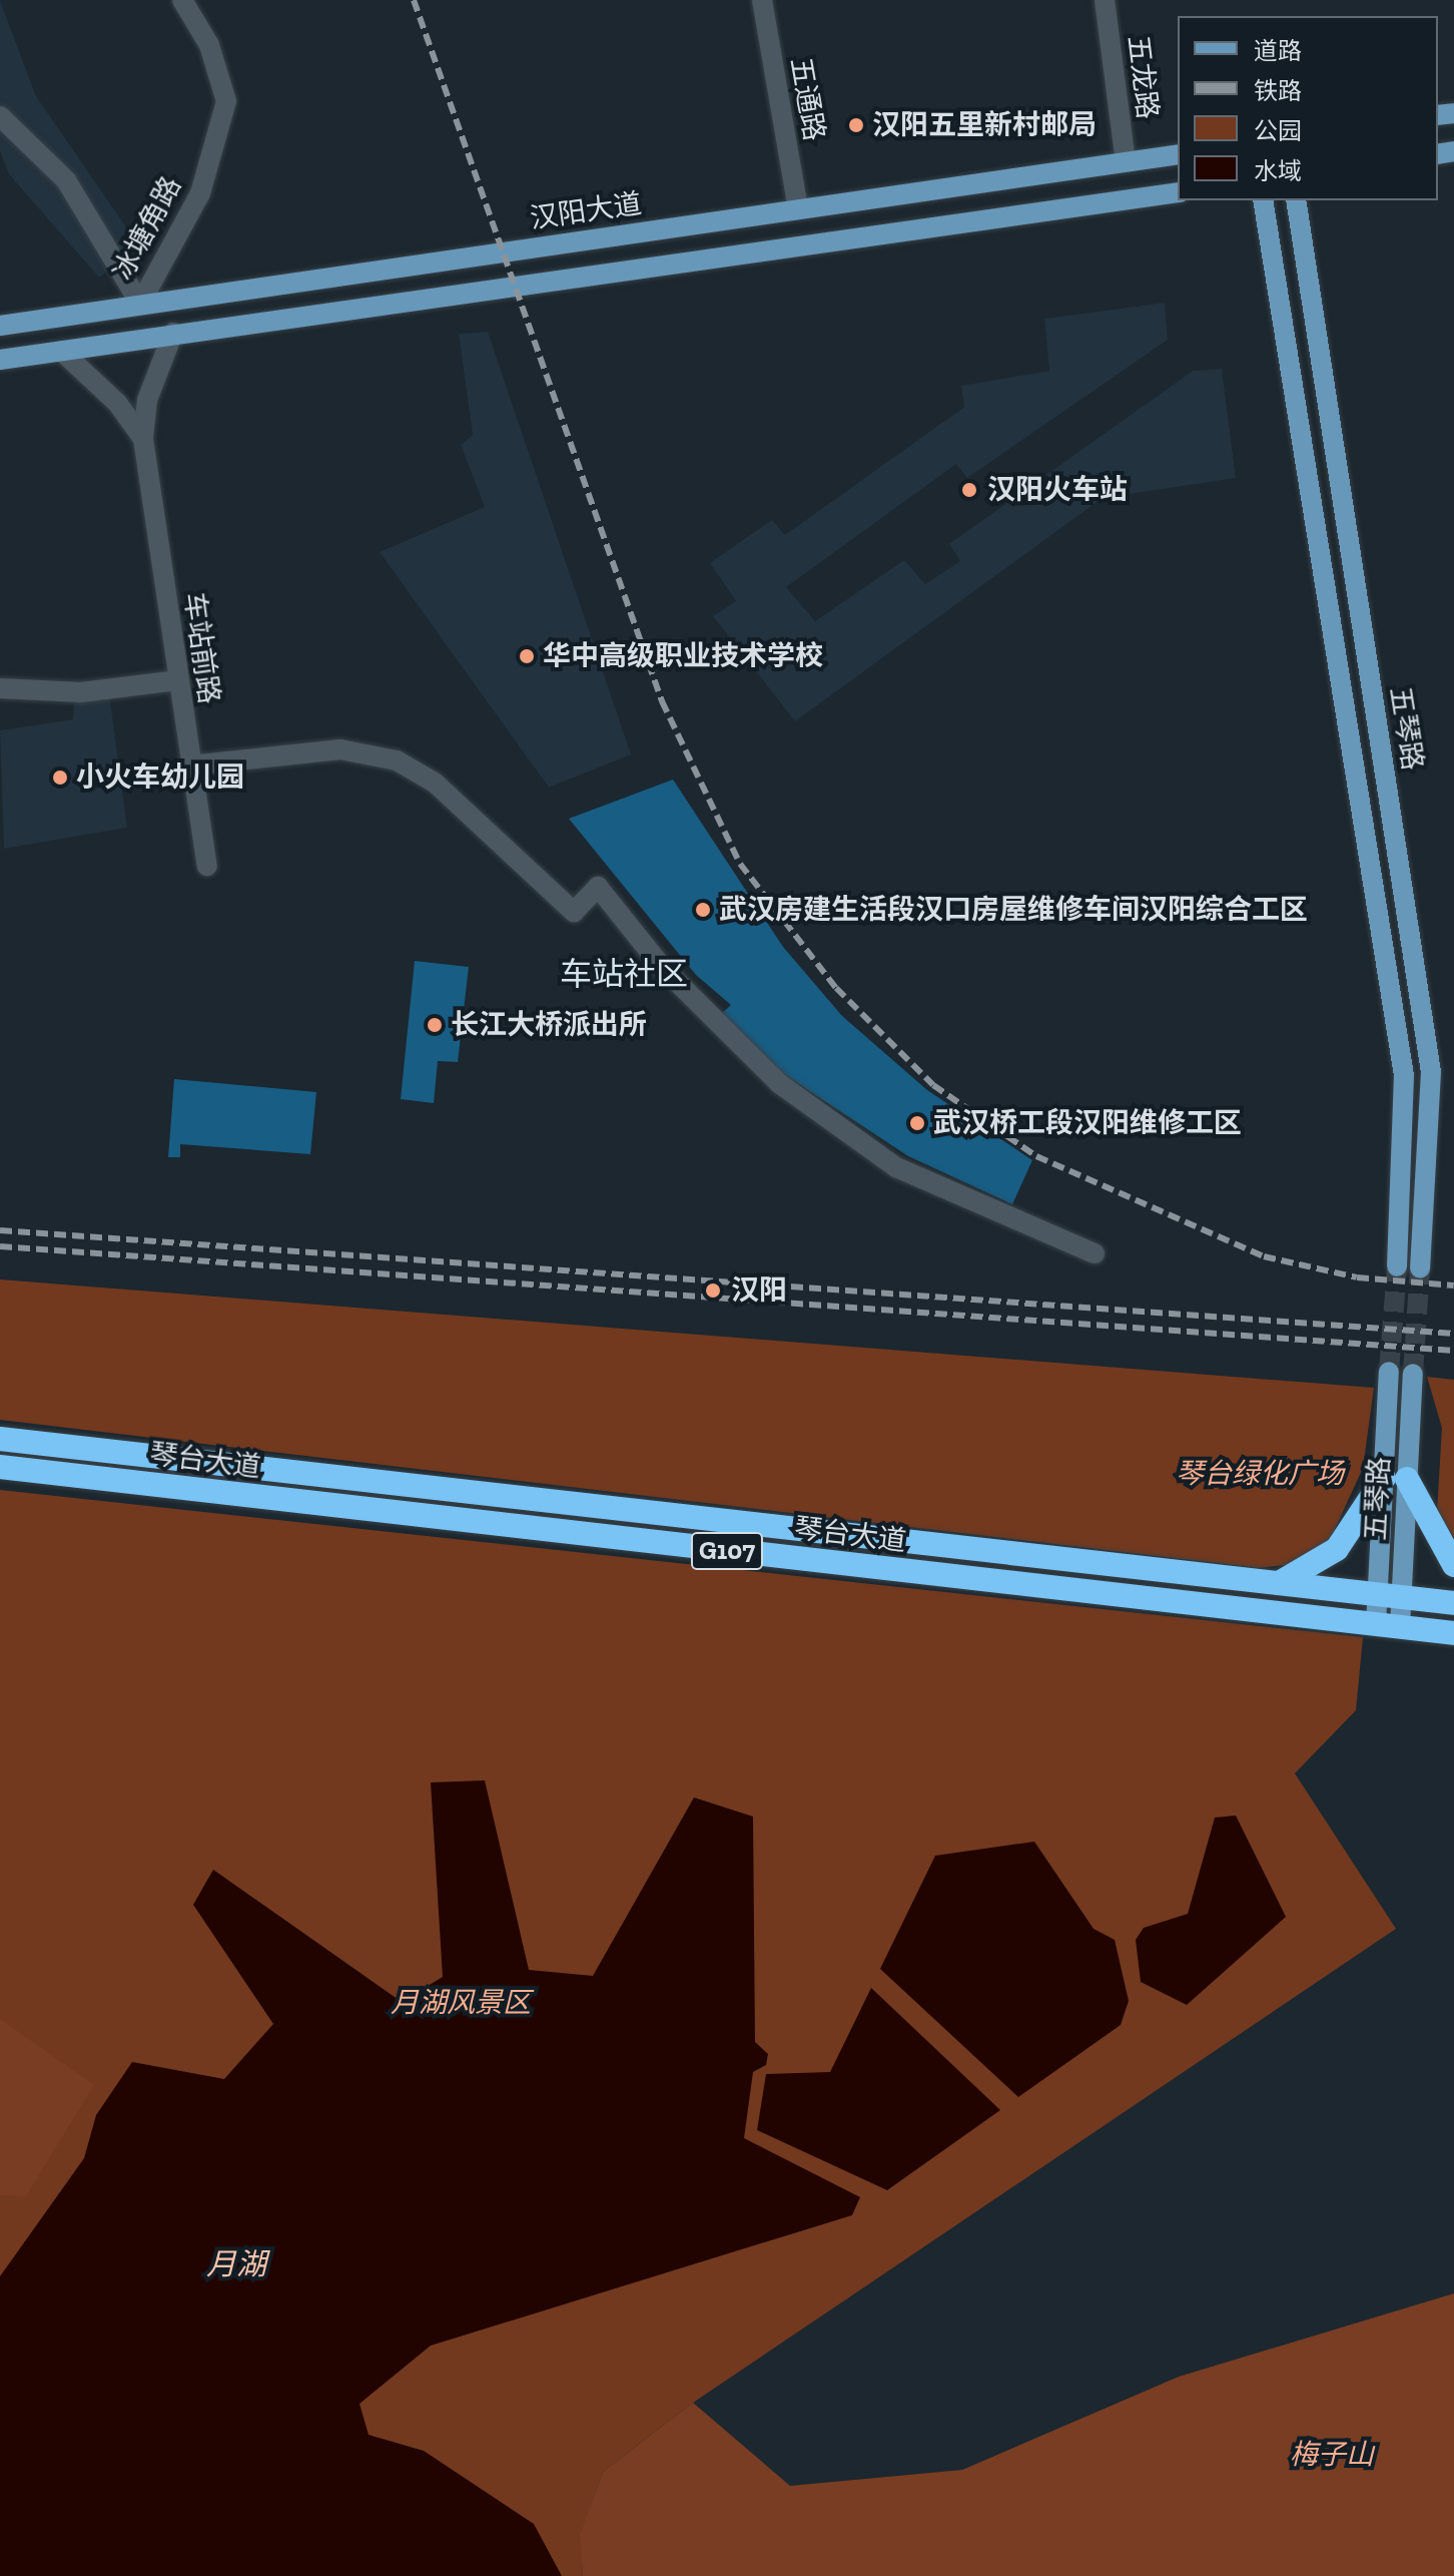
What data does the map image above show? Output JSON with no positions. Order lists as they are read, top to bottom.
{
  "streets": {
    "highway": ["琴台大道", "G107"],
    "main road": ["汉阳大道", "五琴路"],
    "street": [
      "五龙路",
      "五通路",
      "冰塘角路",
      "车站前路"
    ]
  },
  "crossings": [
    ["五龙路", "汉阳大道"],
    ["五通路", "汉阳大道"],
    ["汉阳大道", "冰塘角路"],
    ["五琴路", "琴台大道"]
  ],
  "districts": ["车站社区"],
  "water": ["月湖"],
  "parks": ["琴台绿化广场", "月湖风景区", "梅子山"],
  "places": [
    "汉阳五里新村邮局",
    "汉阳火车站",
    "华中高级职业技术学校",
    "小火车幼儿园",
    "武汉房建生活段汉口房屋维修车间汉阳综合工区",
    "长江大桥派出所",
    "武汉桥工段汉阳维修工区",
    "汉阳"
  ],
  "legend": [
    "道路",
    "铁路",
    "公园",
    "水域"
  ]
}
